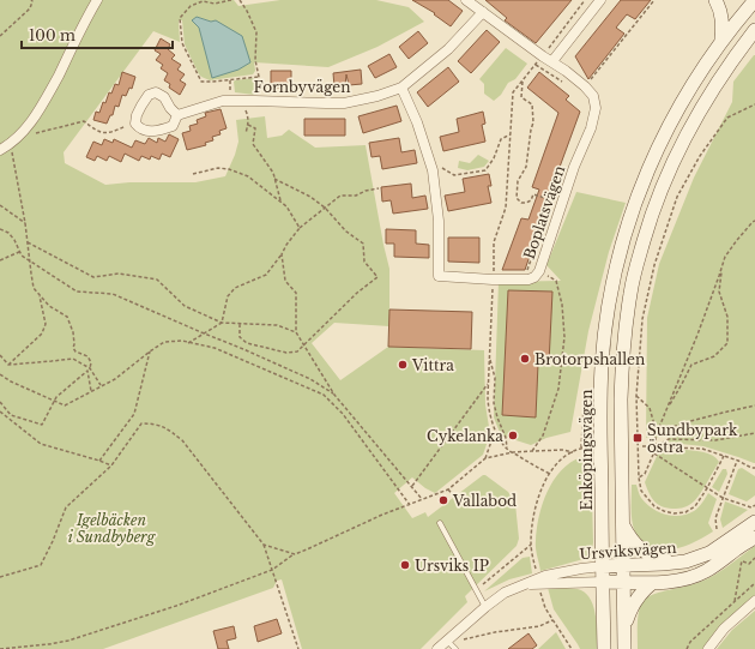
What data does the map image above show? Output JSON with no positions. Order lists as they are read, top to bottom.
{
  "streets": {
    "main road": ["Enköpingsvägen", "Ursviksvägen"],
    "street": ["Fornbyvägen", "Boplatsvägen"]
  },
  "crossings": [
    ["Fornbyvägen", "Boplatsvägen"],
    ["Enköpingsvägen", "Ursviksvägen"]
  ],
  "parks": ["Igelbäcken i Sundbyberg"],
  "places": {
    "other": [
      "Brotorpshallen",
      "Vittra",
      "Cykelanka",
      "Vallabod",
      "Ursviks IP"
    ],
    "transit": ["Sundbypark östra"]
  },
  "scale_bar": "100 m"
}
